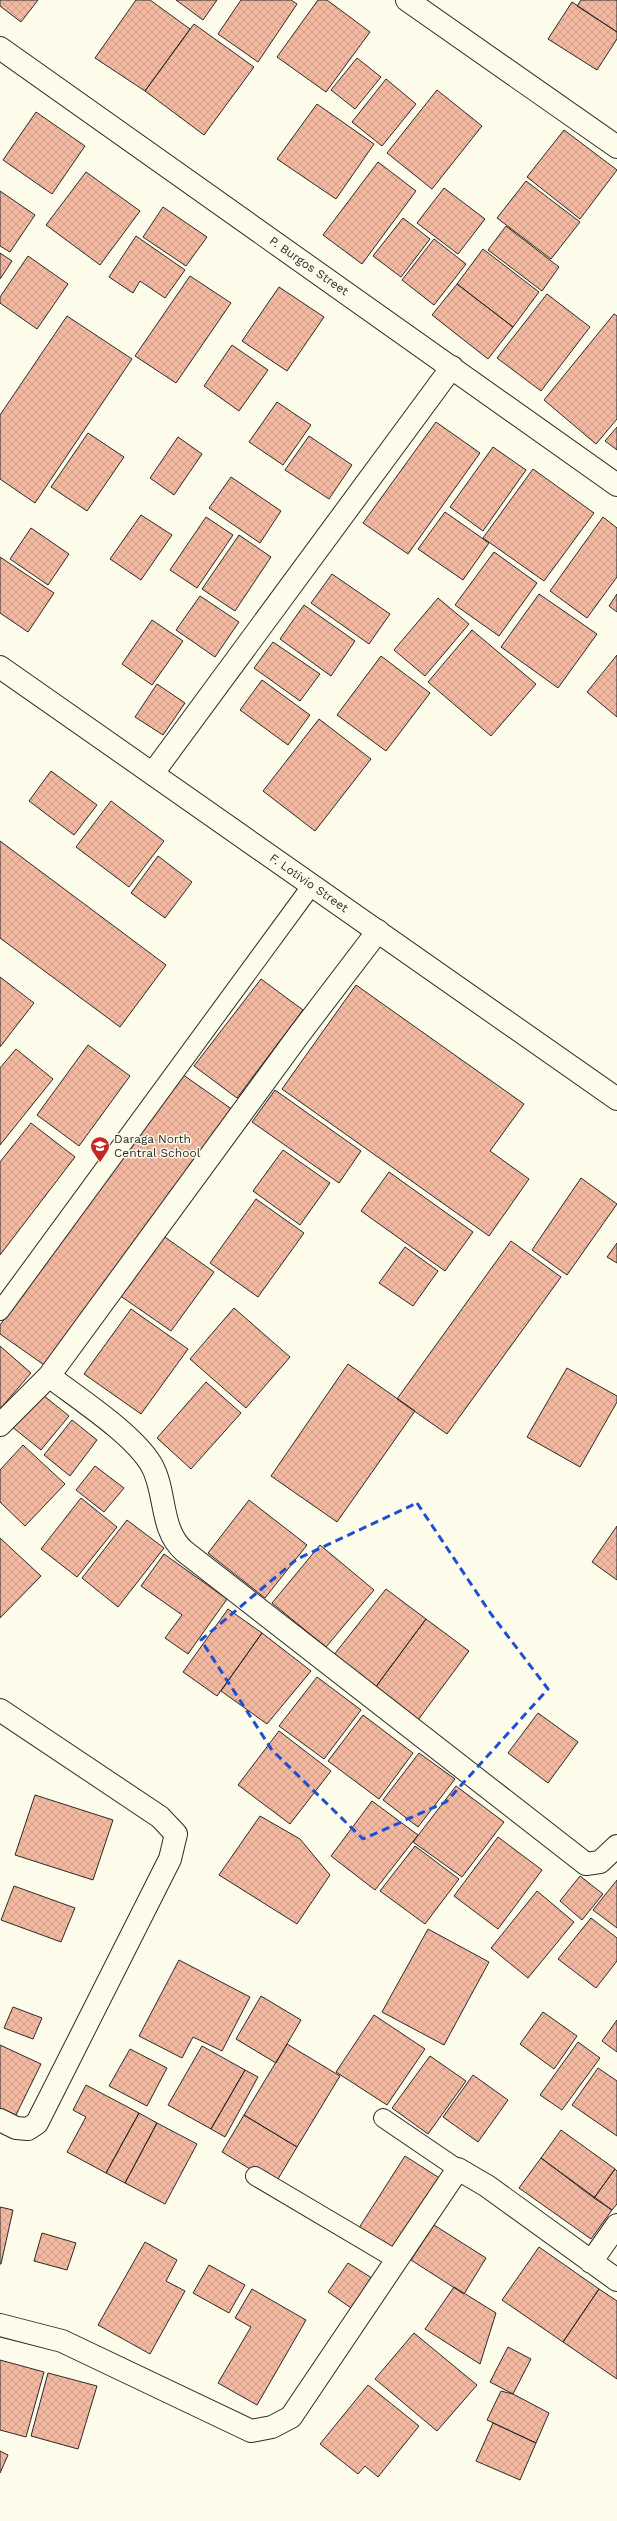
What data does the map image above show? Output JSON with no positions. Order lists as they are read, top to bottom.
{
  "streets": {
    "street": ["P. Burgos Street", "F. Lotivio Street"]
  },
  "places": {
    "school or university": ["Daraga North Central School"]
  }
}
